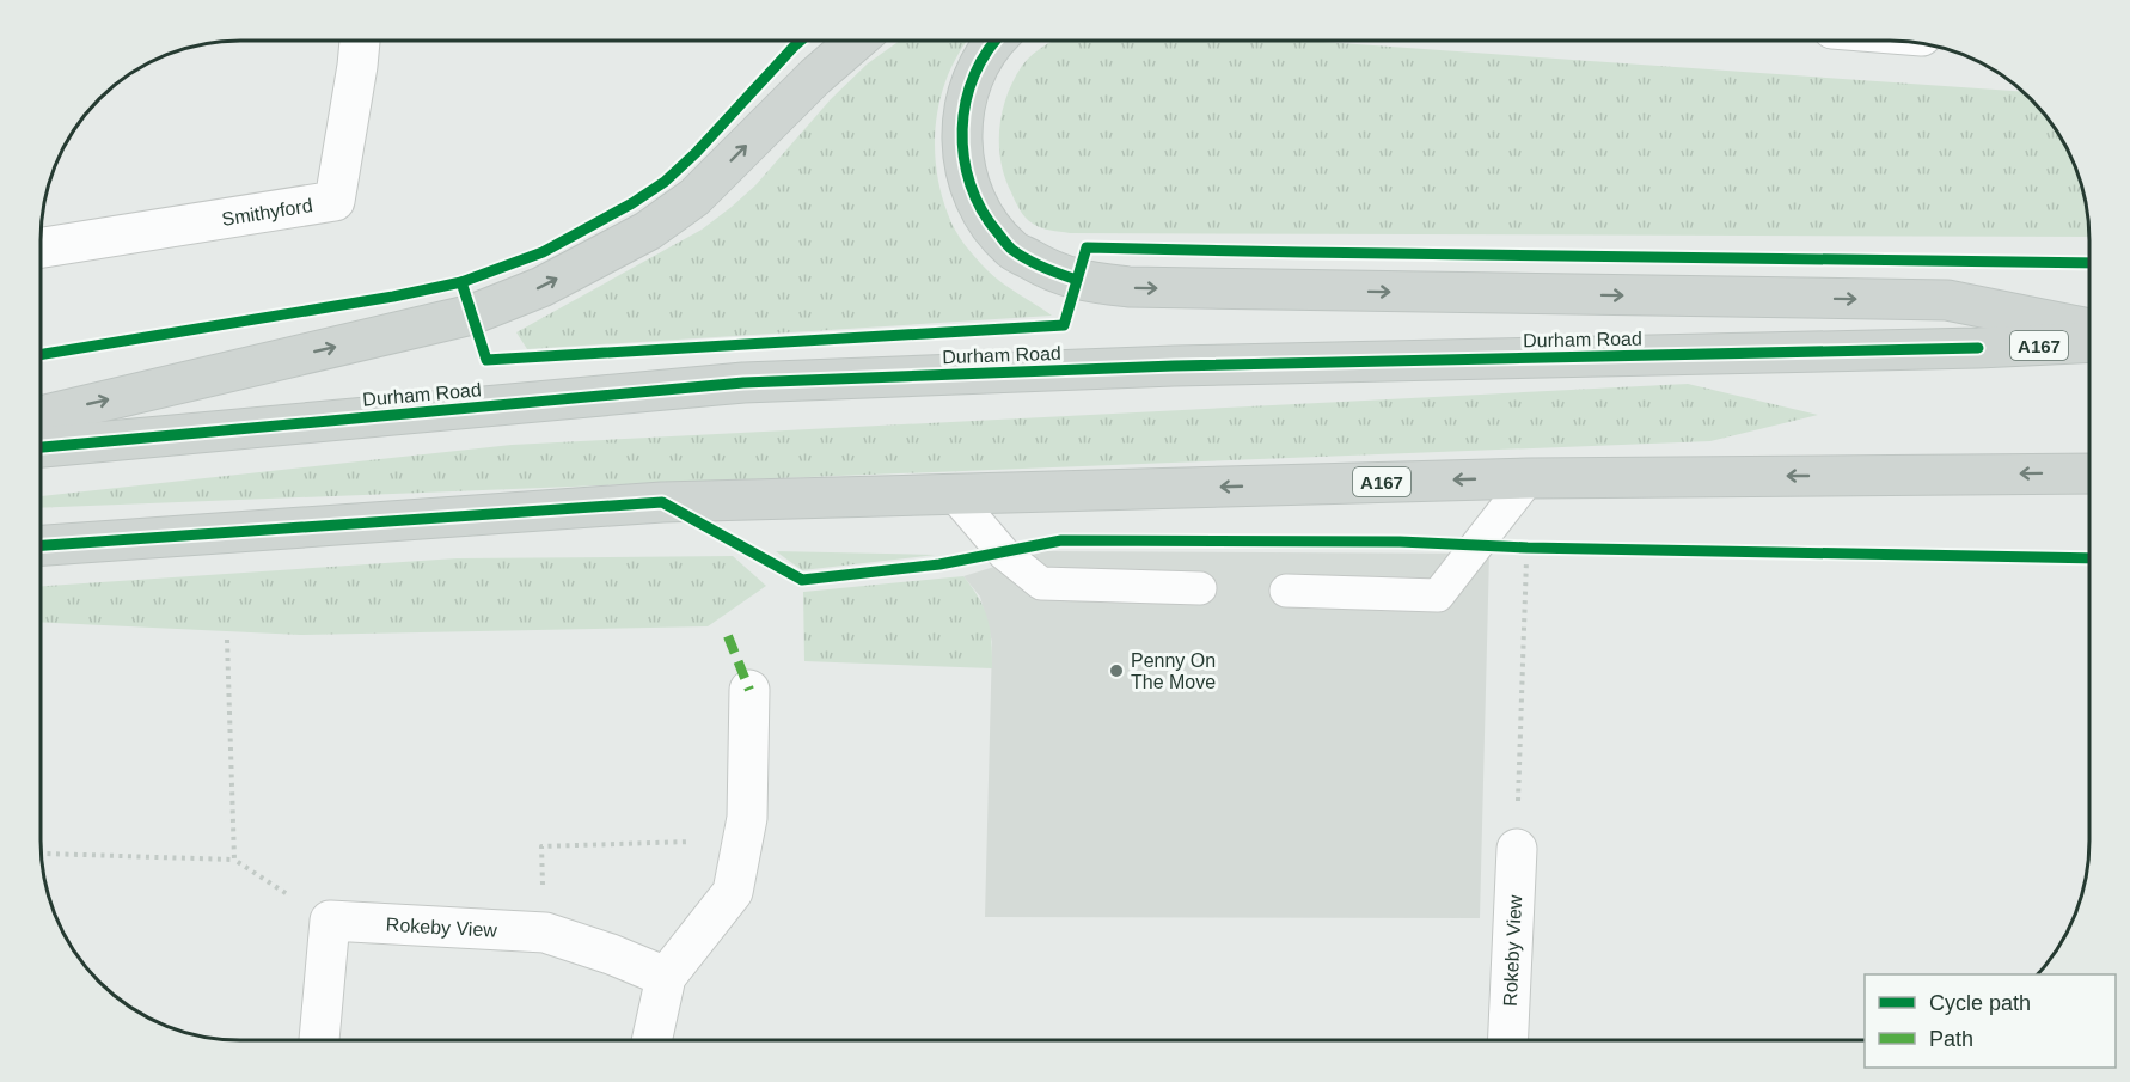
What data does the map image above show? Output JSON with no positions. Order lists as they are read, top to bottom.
{
  "streets": {
    "main road": ["Durham Road", "A167"],
    "street": ["Smithyford", "Rokeby View"]
  },
  "places": ["Penny On The Move"],
  "legend": ["Cycle path", "Path"]
}
